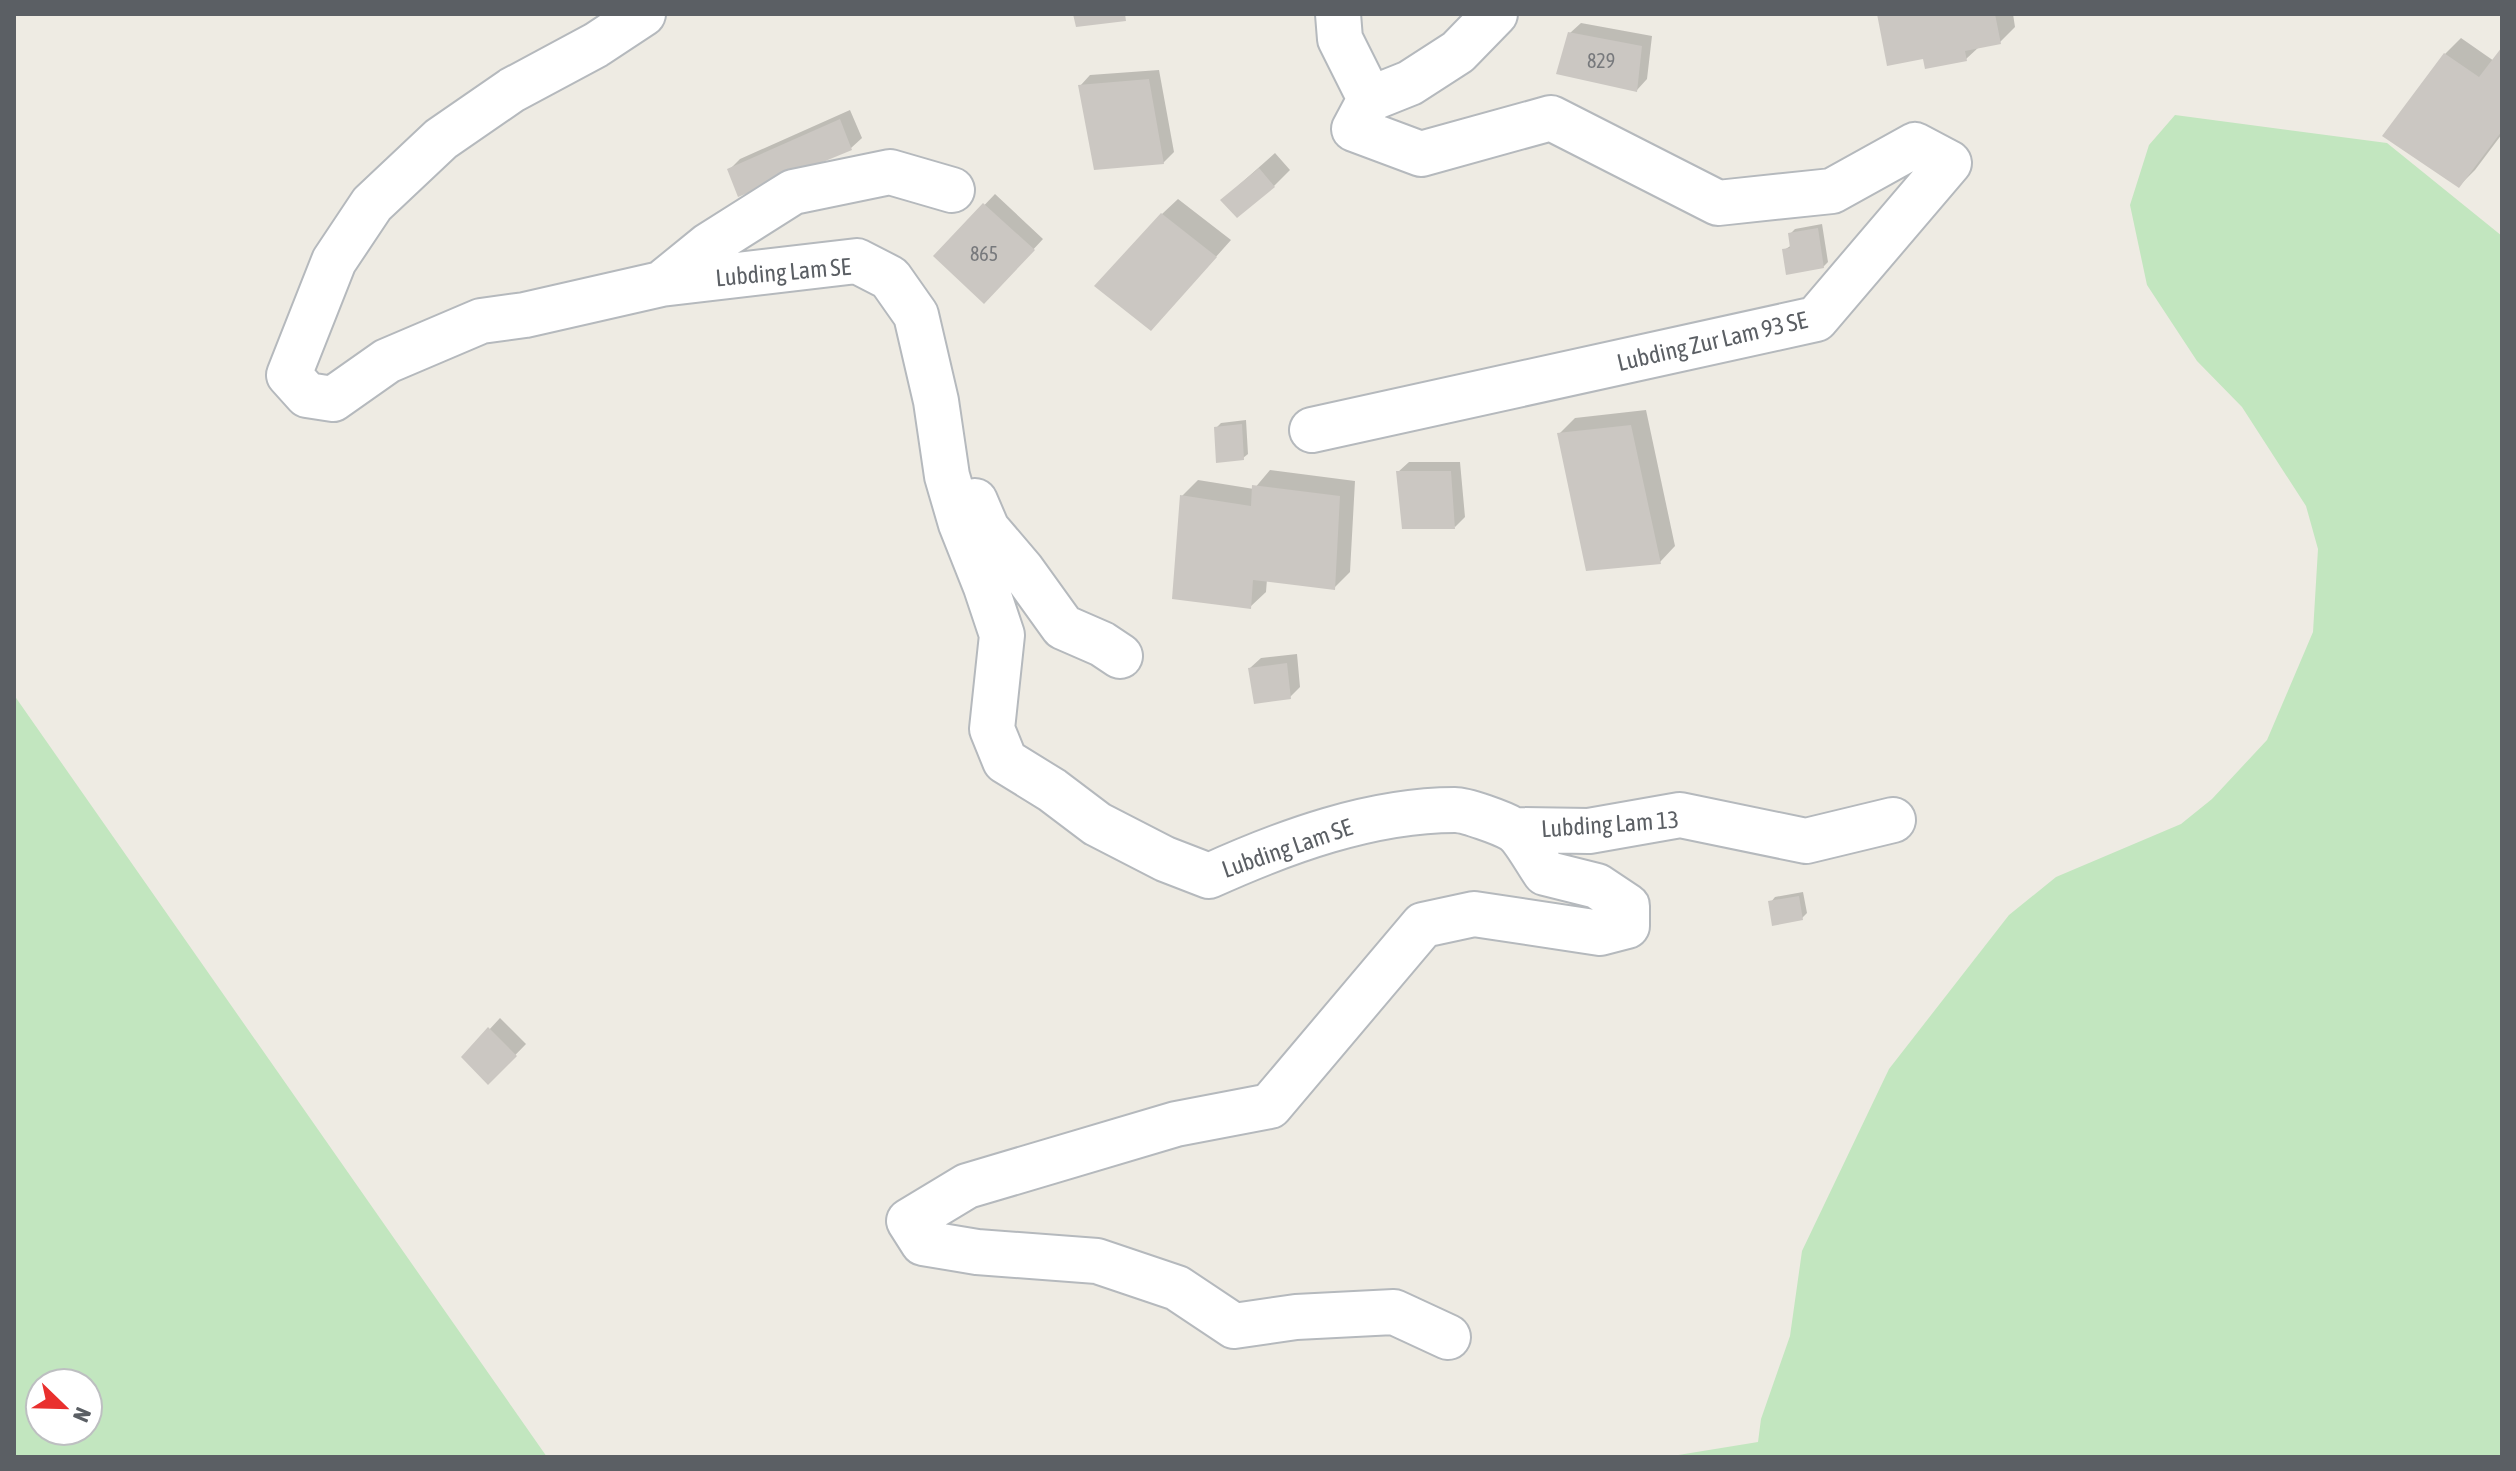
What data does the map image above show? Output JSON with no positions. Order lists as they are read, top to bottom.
{
  "streets": {
    "street": ["Lubding Lam SE", "Lubding Zur Lam 93 SE", "Lubding Lam 13"]
  },
  "crossings": [
    ["Lubding Lam SE", "Lubding Lam 13"]
  ],
  "house_numbers": ["829", "865"],
  "north": "bottom right"
}
